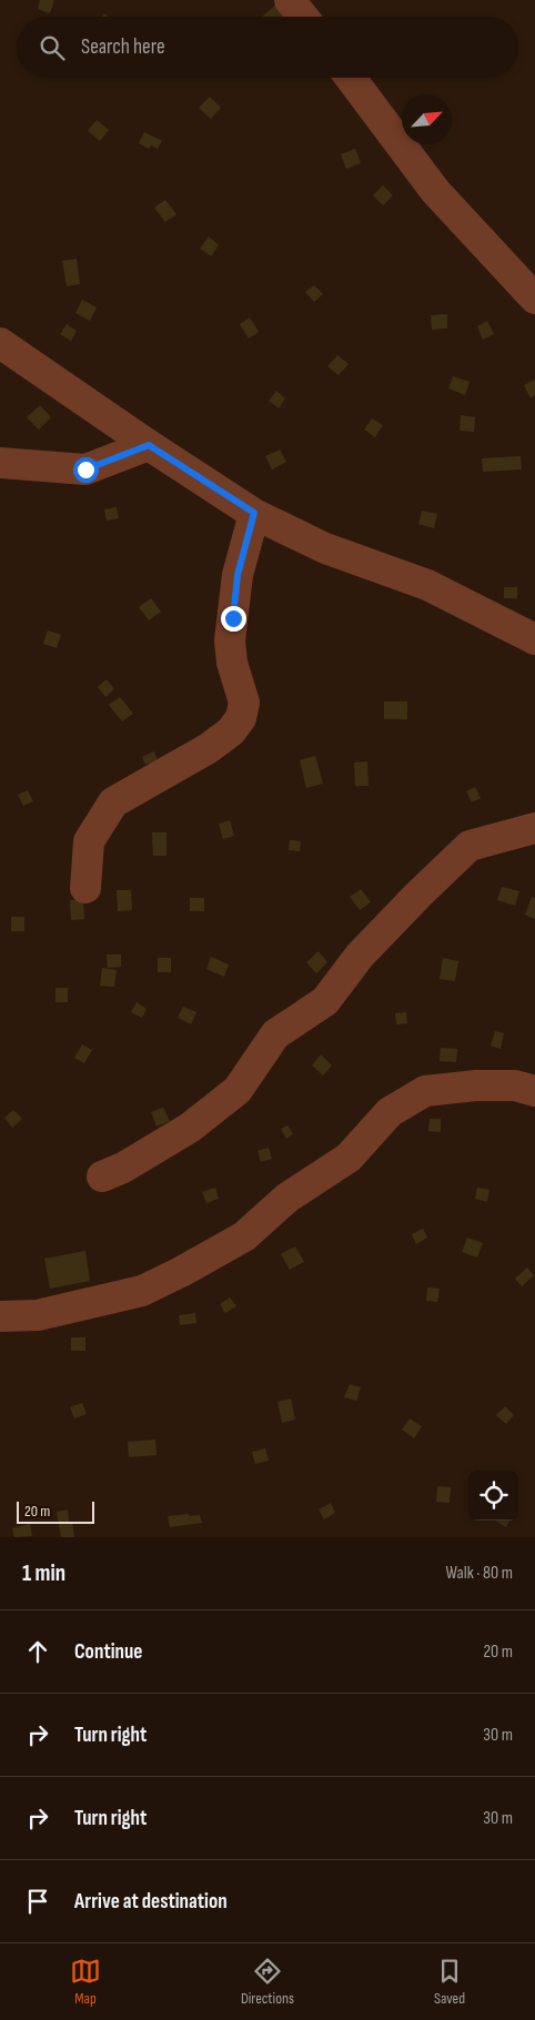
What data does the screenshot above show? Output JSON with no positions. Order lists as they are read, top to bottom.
{
  "scale_bar": "20 m",
  "north": "top right",
  "page": {
    "search": "Search here",
    "scale": "20 m",
    "heading": ["1 min", "Walk · 80 m"],
    "list": [
      ["Continue", "20 m"],
      ["Turn right", "30 m"],
      ["Turn right", "30 m"],
      "Arrive at destination"
    ],
    "nav": ["Map", "Directions", "Saved"]
  }
}
